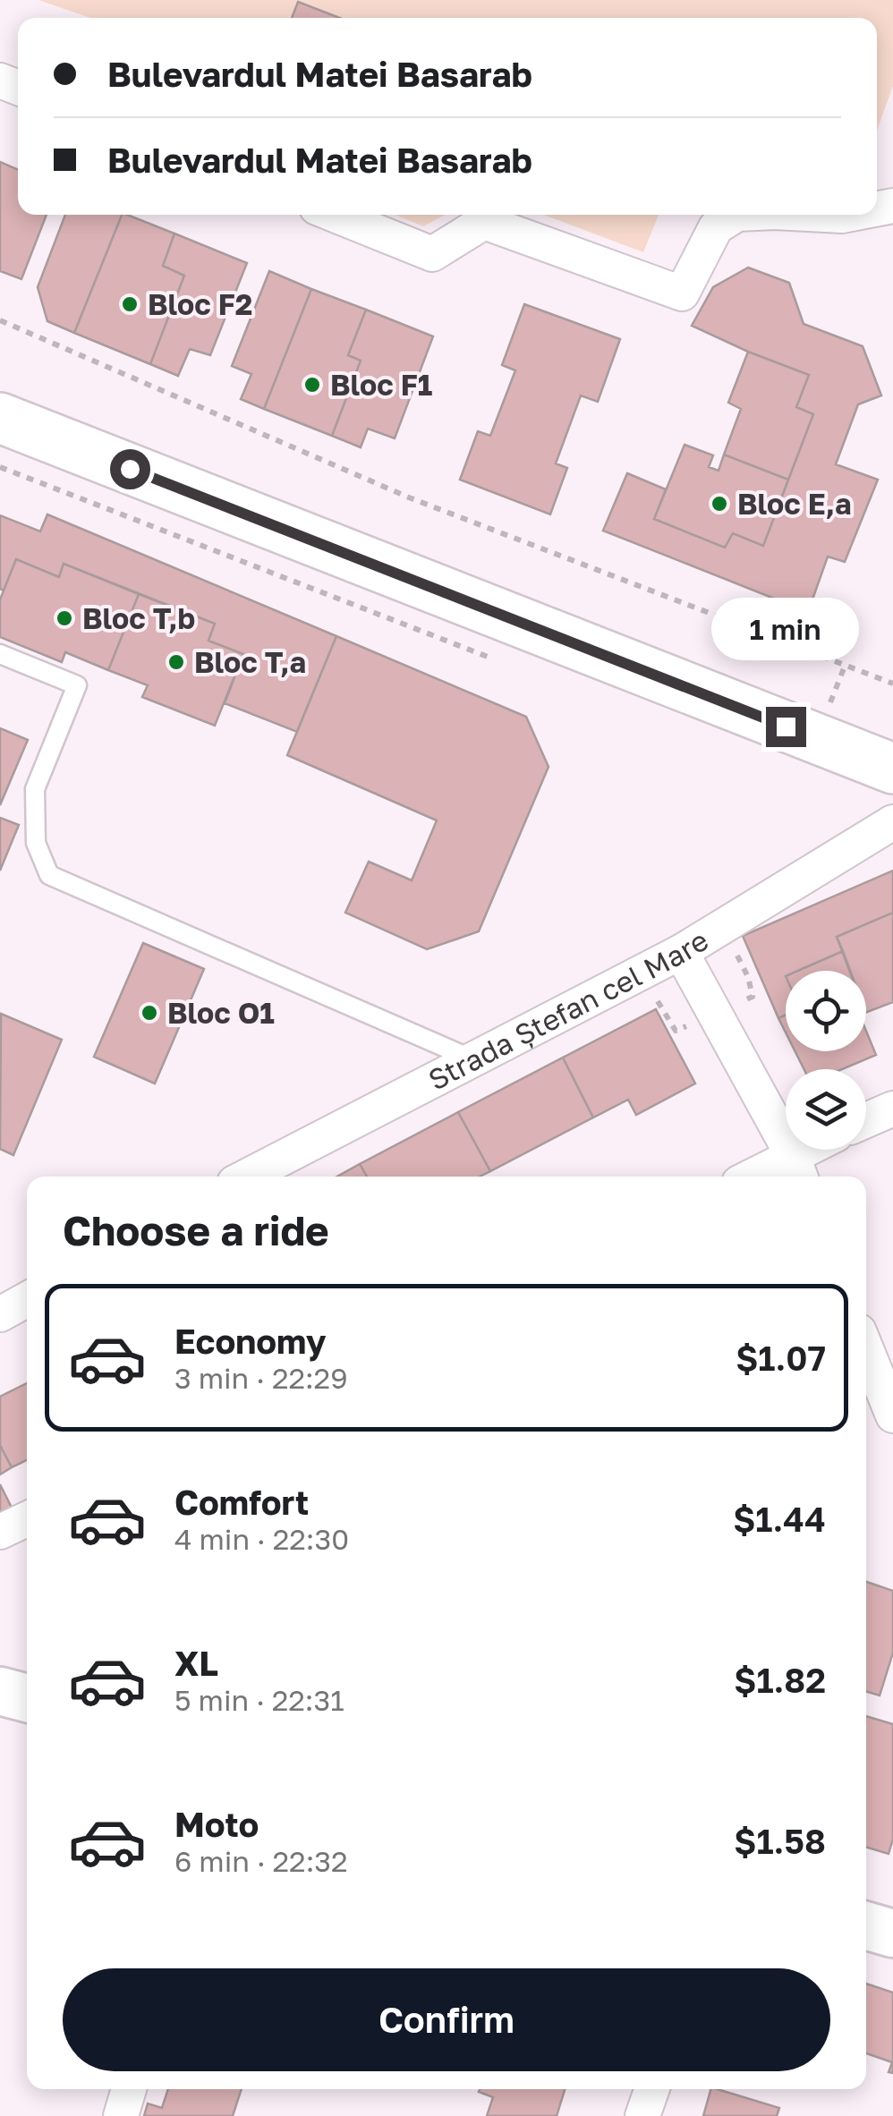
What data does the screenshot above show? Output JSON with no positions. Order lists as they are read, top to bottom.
{
  "streets": {
    "street": ["Strada Ștefan cel Mare"]
  },
  "places": [
    "Bloc F2",
    "Bloc F1",
    "Bloc E,a",
    "Bloc T,b",
    "Bloc T,a",
    "Bloc O1"
  ],
  "page": {
    "banner": ["Bulevardul Matei Basarab", "Bulevardul Matei Basarab"],
    "bubble": "1 min",
    "heading": "Choose a ride",
    "list": [
      {
        "name": "Economy",
        "note": "3 min · 22:29",
        "value": "$1.07"
      },
      {
        "name": "Comfort",
        "note": "4 min · 22:30",
        "value": "$1.44"
      },
      {
        "name": "XL",
        "note": "5 min · 22:31",
        "value": "$1.82"
      },
      {
        "name": "Moto",
        "note": "6 min · 22:32",
        "value": "$1.58"
      }
    ],
    "buttons": "Confirm"
  }
}
